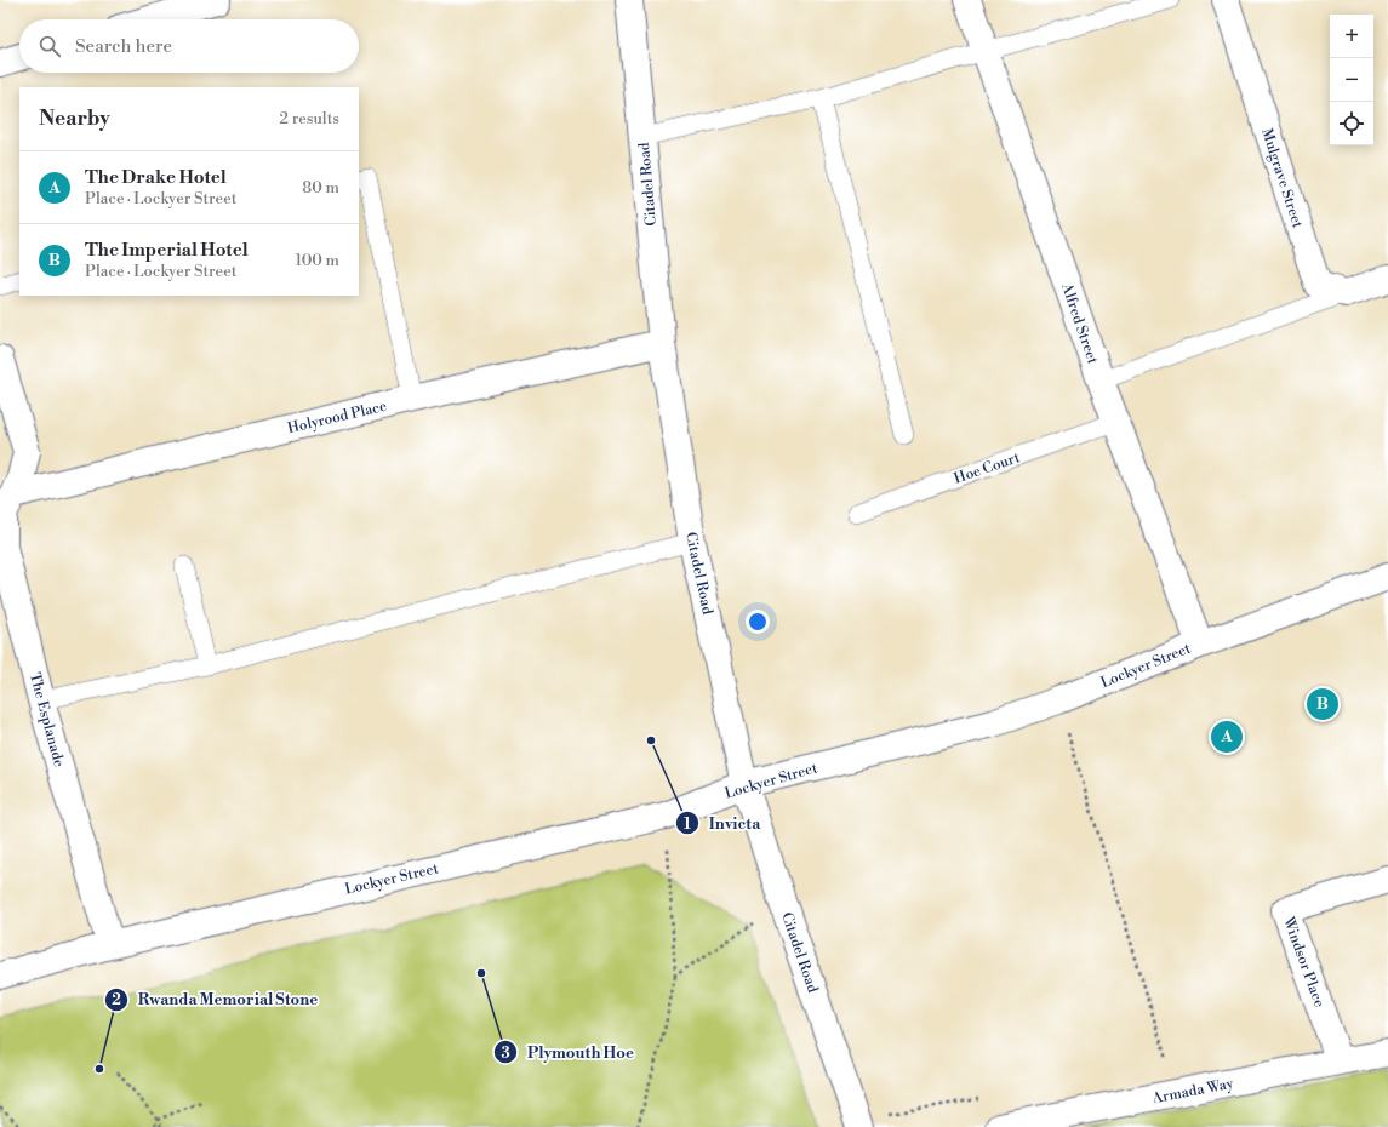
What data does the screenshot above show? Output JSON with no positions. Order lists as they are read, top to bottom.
{
  "streets": {
    "street": [
      "Mulgrave Street",
      "Citadel Road",
      "Alfred Street",
      "Holyrood Place",
      "Lockyer Street",
      "The Esplanade",
      "Windsor Place",
      "Armada Way"
    ],
    "lane": ["Hoe Court"]
  },
  "crossings": [
    ["Citadel Road", "Holyrood Place"],
    ["Citadel Road", "Lockyer Street"],
    ["Alfred Street", "Hoe Court"],
    ["Alfred Street", "Lockyer Street"],
    ["Holyrood Place", "The Esplanade"],
    ["Lockyer Street", "The Esplanade"],
    ["Windsor Place", "Armada Way"]
  ],
  "places": ["Invicta", "Plymouth Hoe", "Rwanda Memorial Stone"],
  "page": {
    "map_buttons": ["+", "−"],
    "search": "Search here",
    "heading": ["Nearby", "2 results"],
    "list": [
      {
        "mark": "A",
        "name": "The Drake Hotel",
        "note": "Place · Lockyer Street",
        "value": "80 m"
      },
      {
        "mark": "B",
        "name": "The Imperial Hotel",
        "note": "Place · Lockyer Street",
        "value": "100 m"
      }
    ],
    "pins": ["B", "A"]
  }
}
